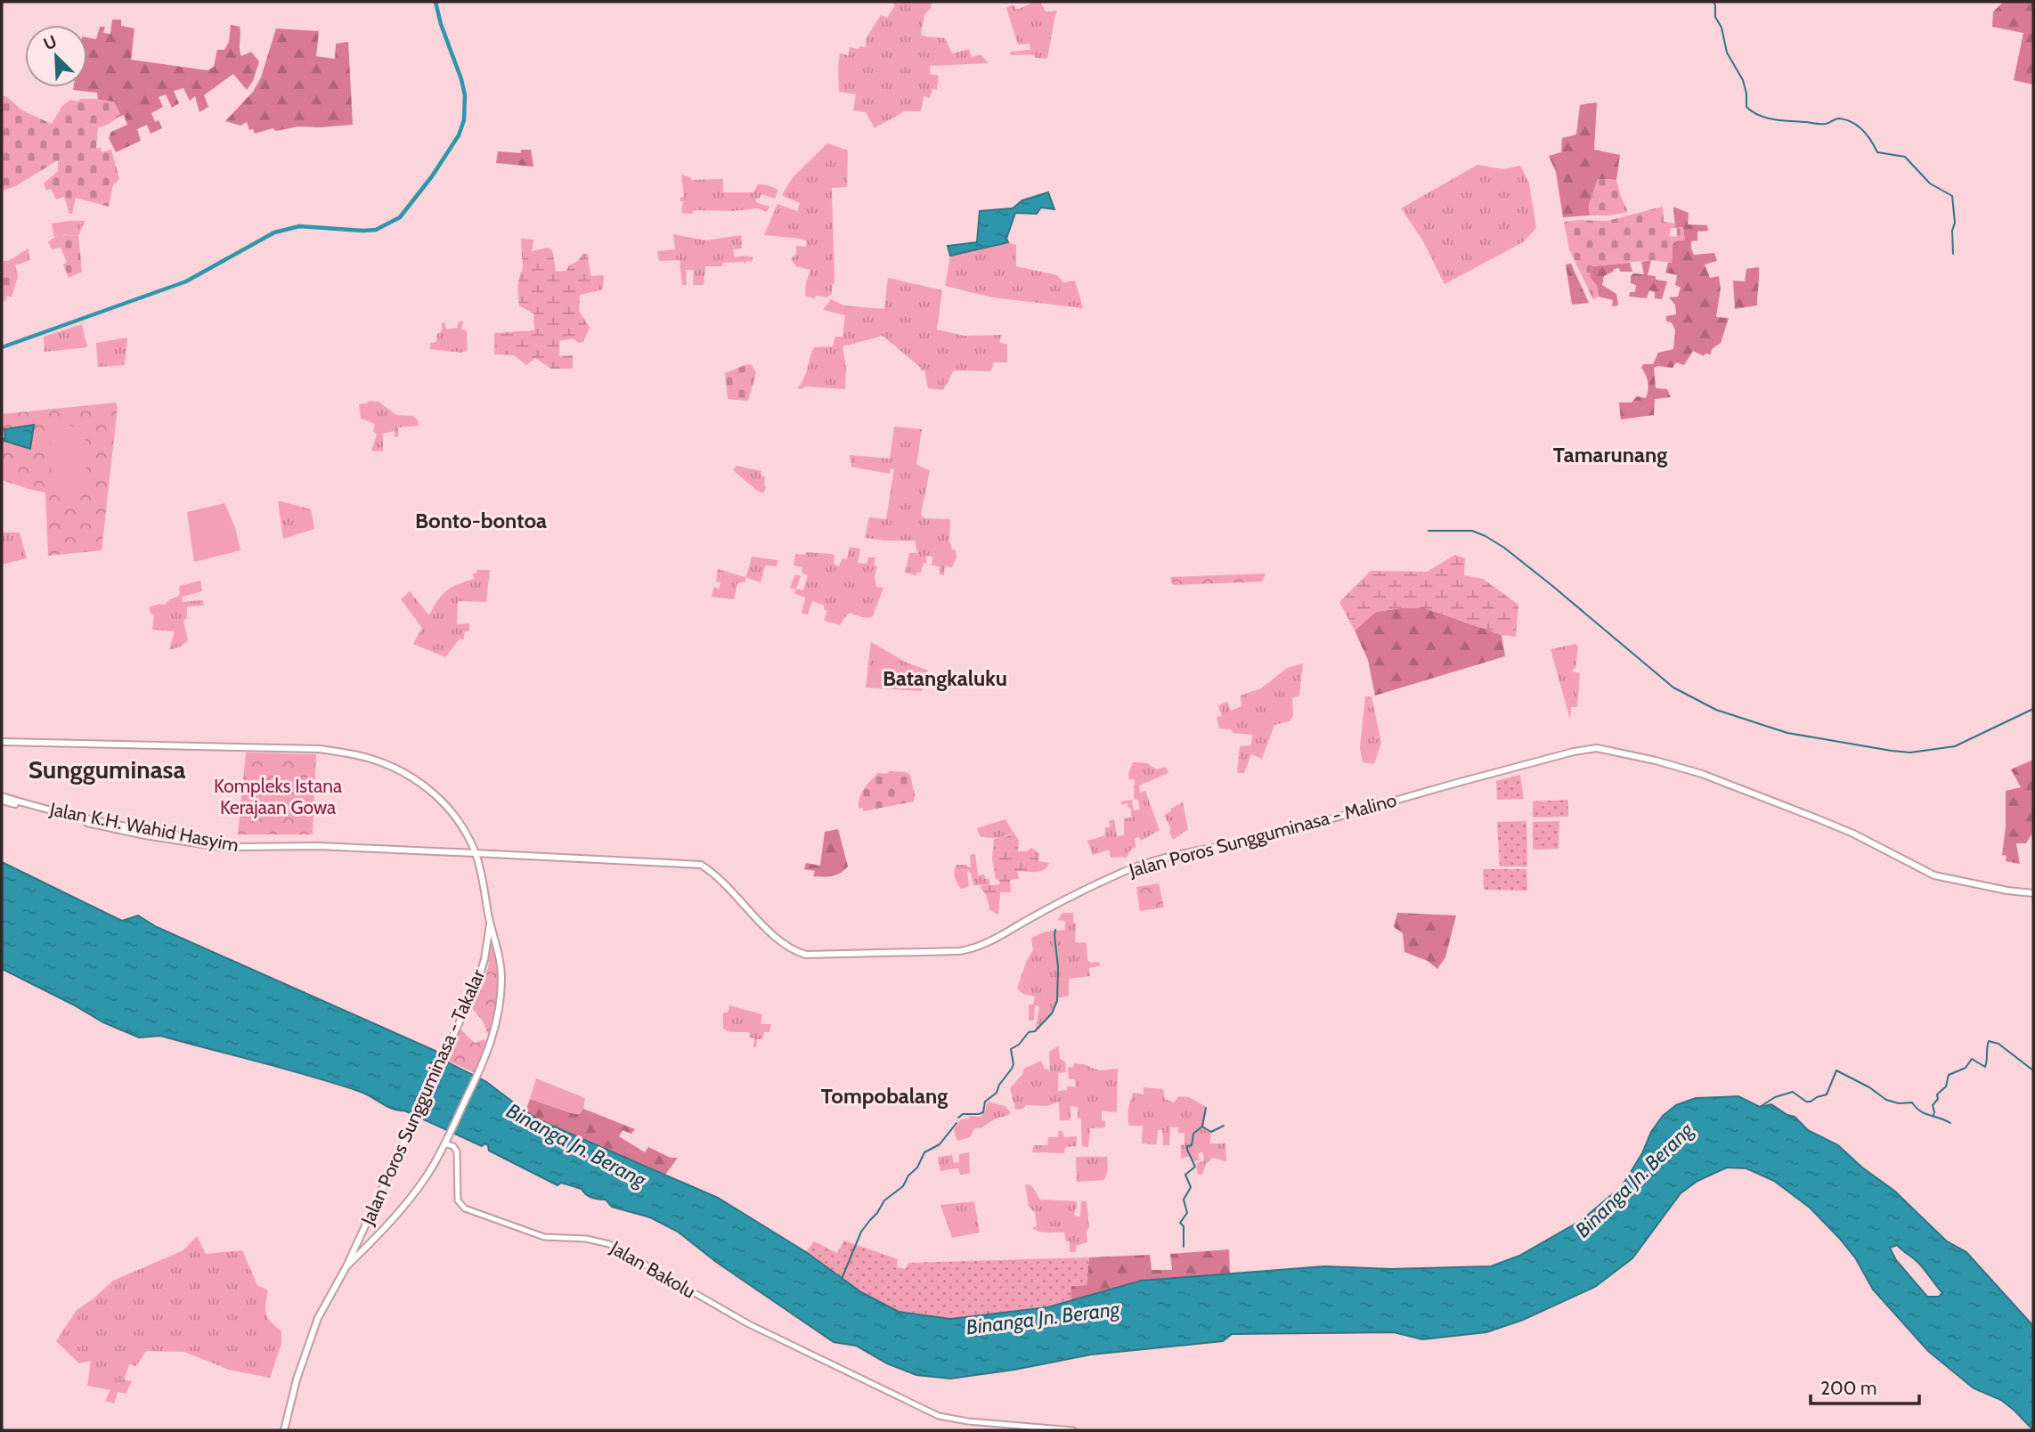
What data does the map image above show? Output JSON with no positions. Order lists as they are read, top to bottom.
{
  "streets": {
    "main road": [
      "Jalan K.H. Wahid Hasyim",
      "Jalan Poros Sungguminasa - Malino",
      "Jalan Poros Sungguminasa - Takalar",
      "Jalan Bakolu"
    ]
  },
  "crossings": [
    ["Jalan K.H. Wahid Hasyim", "Jalan Poros Sungguminasa - Malino"],
    ["Jalan Poros Sungguminasa - Takalar", "Jalan Bakolu"]
  ],
  "districts": [
    "Tamarunang",
    "Bonto-bontoa",
    "Batangkaluku",
    "Sungguminasa",
    "Tompobalang"
  ],
  "water": ["Binanga Jn. Berang"],
  "parks": ["Kompleks Istana Kerajaan Gowa"],
  "scale_bar": "200 m",
  "north": "top left"
}
